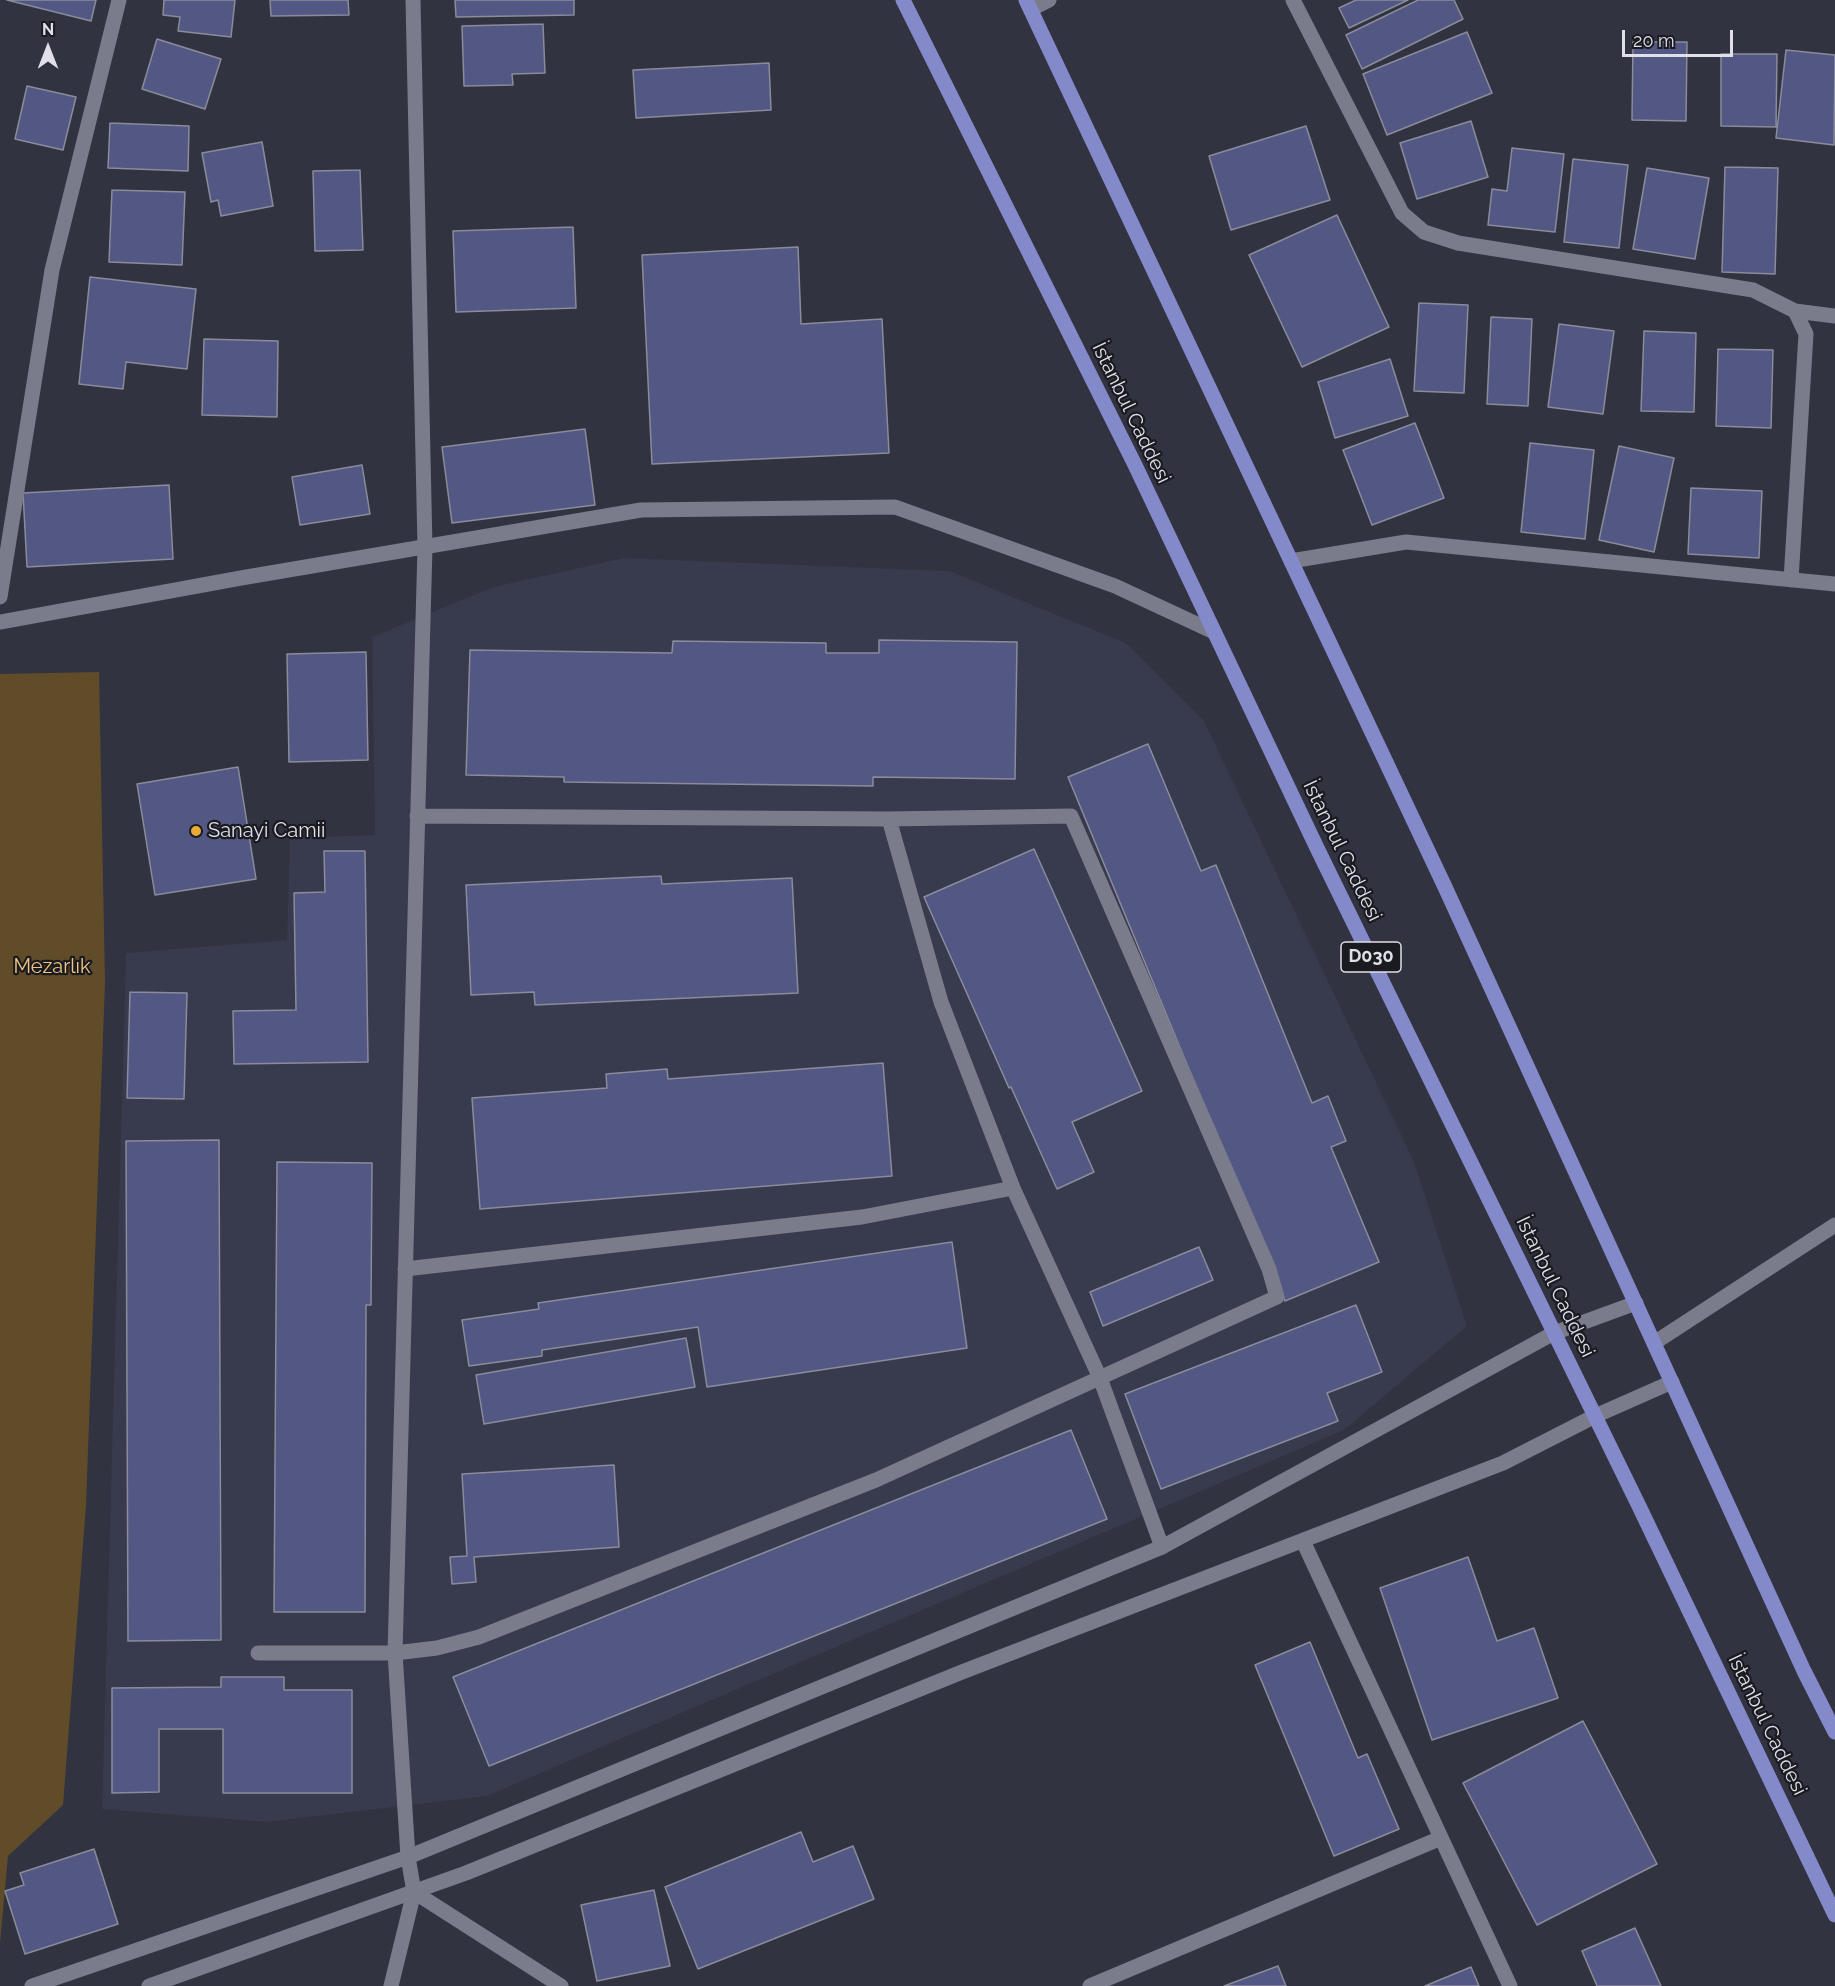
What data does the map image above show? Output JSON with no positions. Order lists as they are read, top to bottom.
{
  "streets": {
    "main road": ["İstanbul Caddesi", "D030"]
  },
  "parks": ["Mezarlık"],
  "places": ["Sanayi Camii"],
  "scale_bar": "20 m",
  "north": "top"
}
